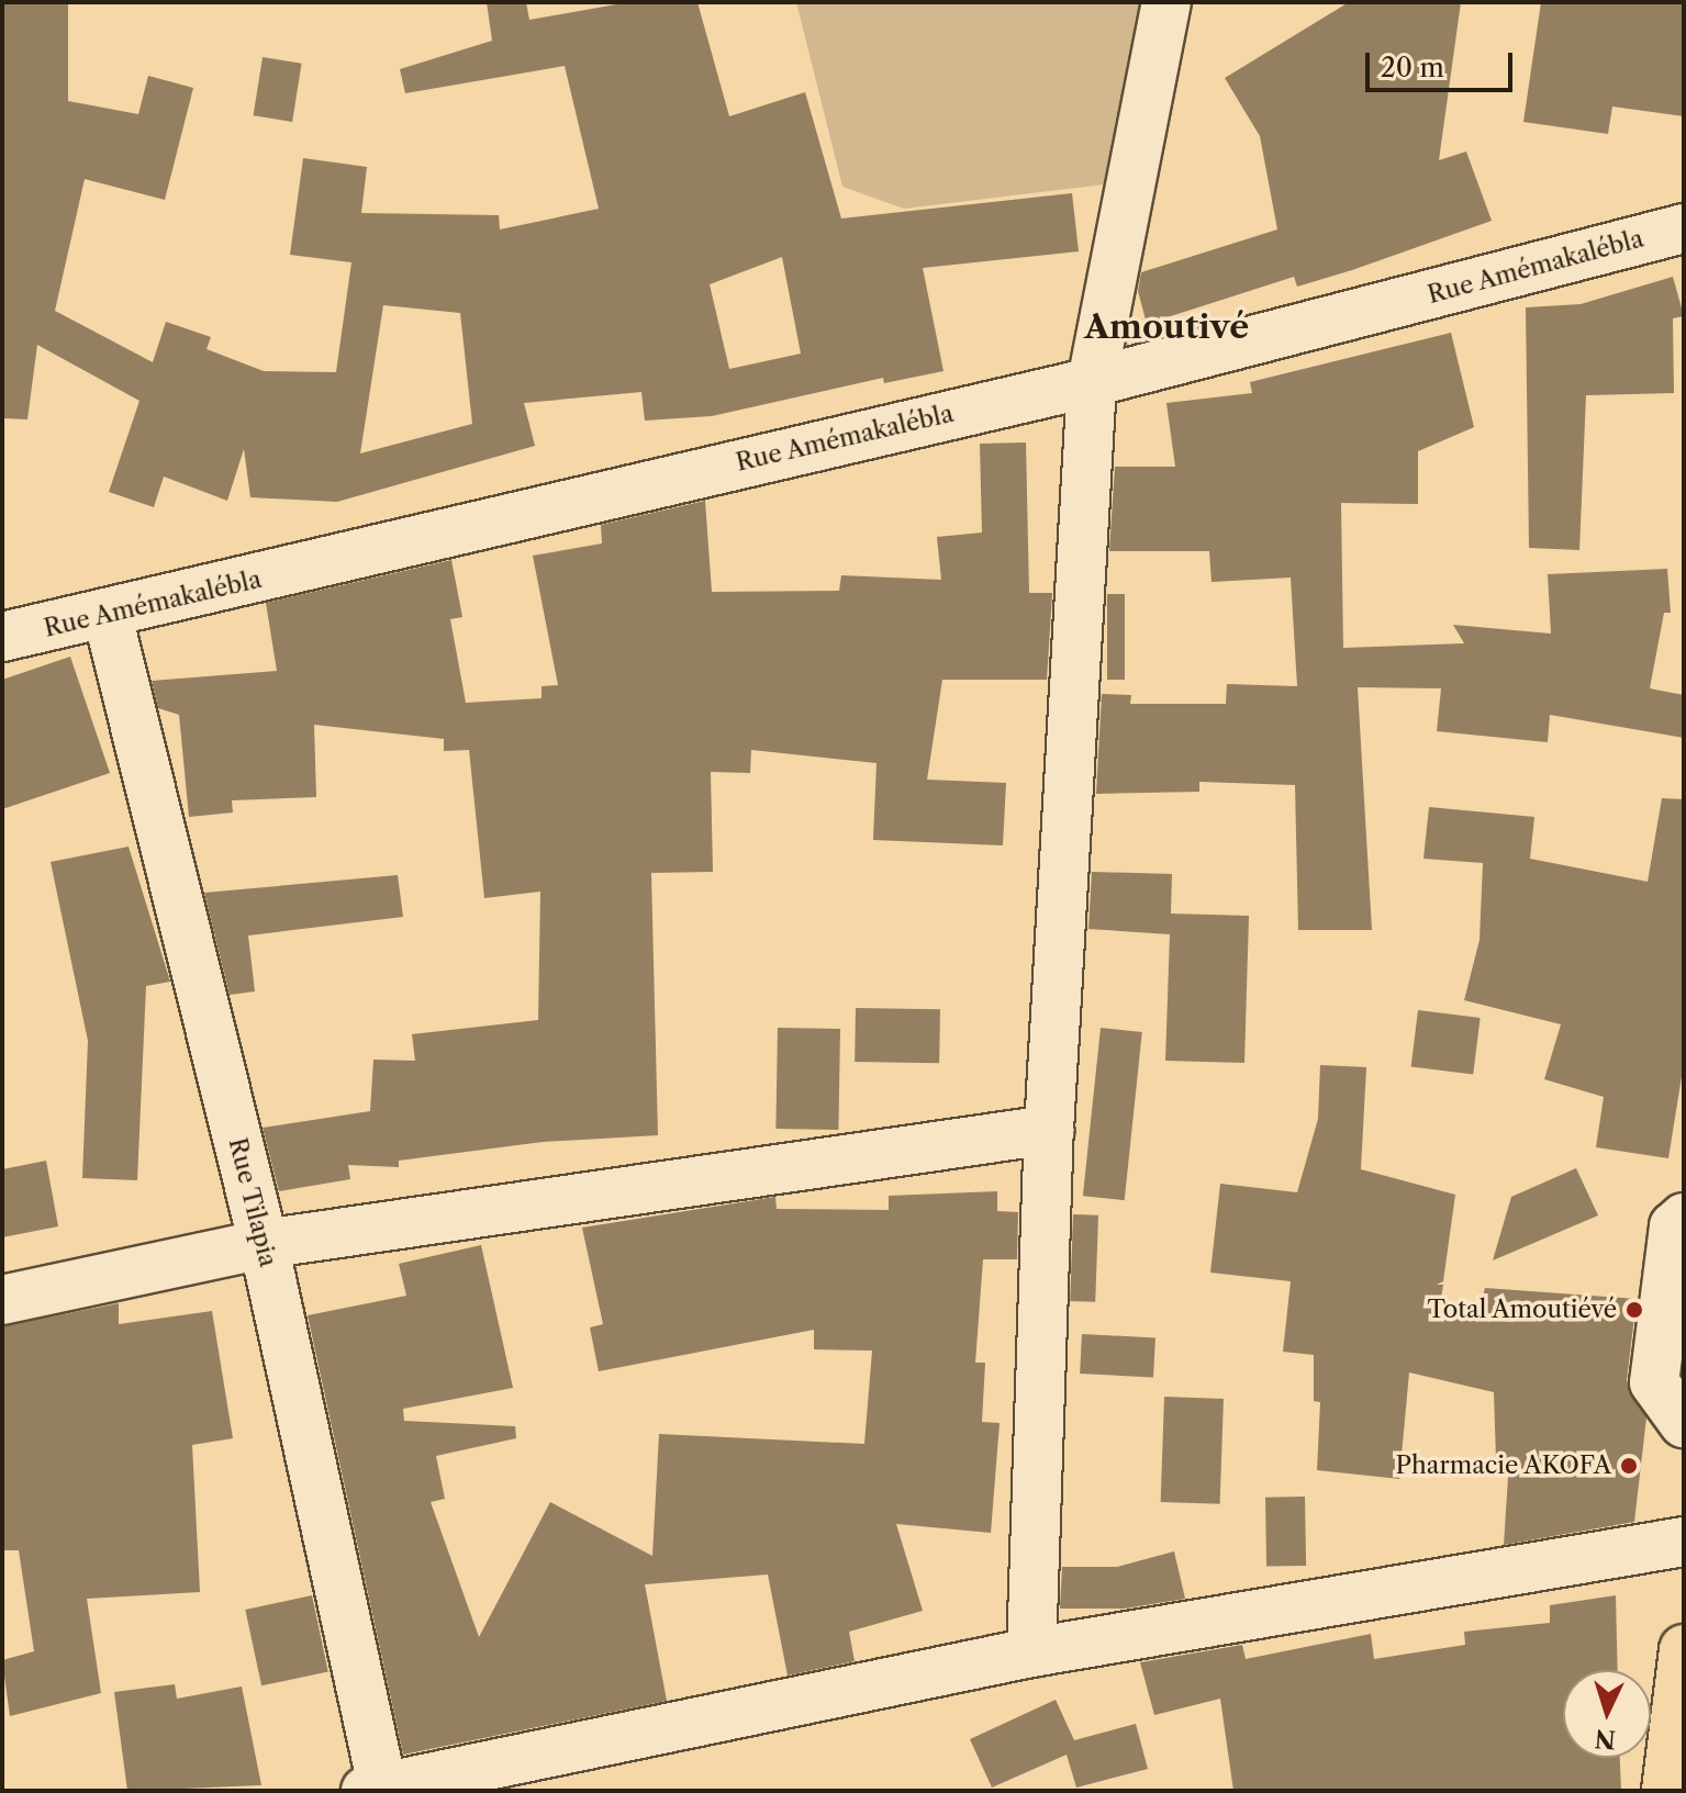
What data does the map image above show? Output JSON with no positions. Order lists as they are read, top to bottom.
{
  "streets": {
    "street": ["Rue Amémakalébla", "Rue Tilapia"]
  },
  "crossings": [
    ["Rue Amémakalébla", "Rue Tilapia"]
  ],
  "districts": ["Amoutivé"],
  "places": ["Total Amoutiévé", "Pharmacie AKOFA"],
  "scale_bar": "20 m",
  "north": "bottom"
}
